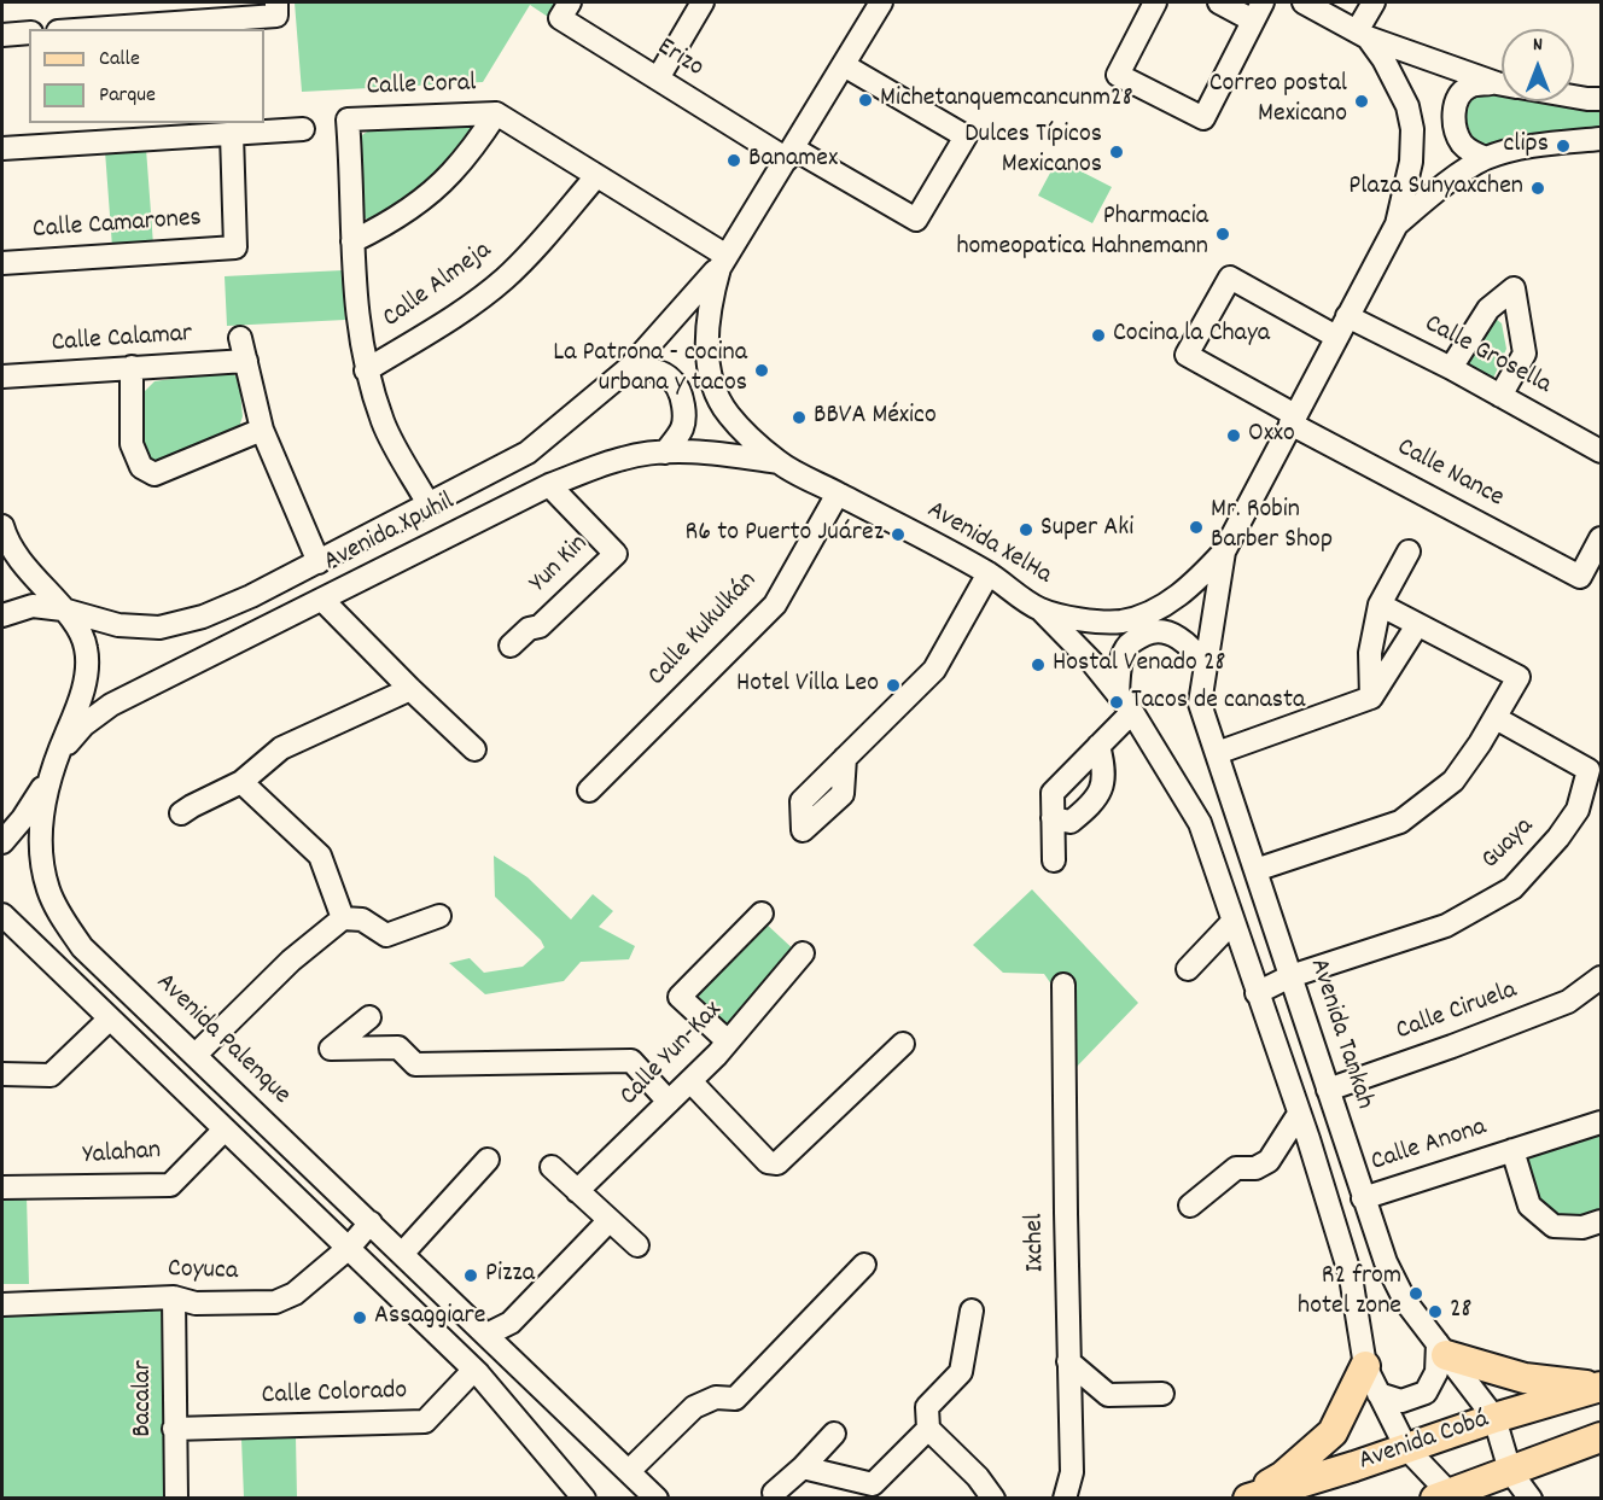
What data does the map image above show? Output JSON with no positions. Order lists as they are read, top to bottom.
{
  "streets": {
    "main road": ["Avenida Cobá"],
    "street": [
      "Erizo",
      "Calle Coral",
      "Calle Camarones",
      "Calle Almeja",
      "Calle Calamar",
      "Calle Grosella",
      "Calle Nance",
      "Avenida Xpuhil",
      "Avenida XelHa",
      "Yun Kin",
      "Calle Kukulkán",
      "Guaya",
      "Calle Ciruela",
      "Avenida Tankah",
      "Avenida Palenque",
      "Calle Yun-Kax",
      "Calle Anona",
      "Yalahan",
      "Ixchel",
      "Coyuca",
      "Calle Colorado",
      "Bacalar"
    ]
  },
  "crossings": [
    ["Erizo", "Avenida XelHa"],
    ["Calle Coral", "Calle Almeja"],
    ["Calle Coral", "Avenida Xpuhil"],
    ["Calle Coral", "Avenida XelHa"],
    ["Calle Grosella", "Avenida XelHa"],
    ["Calle Nance", "Avenida XelHa"],
    ["Avenida Xpuhil", "Avenida XelHa"],
    ["Avenida Xpuhil", "Yun Kin"],
    ["Avenida Xpuhil", "Avenida Palenque"],
    ["Avenida XelHa", "Calle Kukulkán"],
    ["Avenida XelHa", "Avenida Tankah"],
    ["Guaya", "Avenida Tankah"],
    ["Calle Ciruela", "Avenida Tankah"],
    ["Avenida Tankah", "Calle Anona"],
    ["Avenida Tankah", "Avenida Cobá"],
    ["Avenida Palenque", "Coyuca"],
    ["Coyuca", "Bacalar"],
    ["Calle Colorado", "Bacalar"]
  ],
  "places": [
    "Michetanquemcancunm28",
    "Correo postal Mexicano",
    "clips",
    "Dulces Típicos Mexicanos",
    "Banamex",
    "Plaza Sunyaxchen",
    "Pharmacia homeopatica Hahnemann",
    "Cocina la Chaya",
    "La Patrona - cocina urbana y tacos",
    "BBVA México",
    "Oxxo",
    "Mr. Robin Barber Shop",
    "Super Aki",
    "R6 to Puerto Juárez",
    "Hostal Venado 28",
    "Hotel Villa Leo",
    "Tacos de canasta",
    "Pizza",
    "R2 from hotel zone",
    "28",
    "Assaggiare"
  ],
  "legend": ["Calle", "Parque"],
  "north": "top"
}
